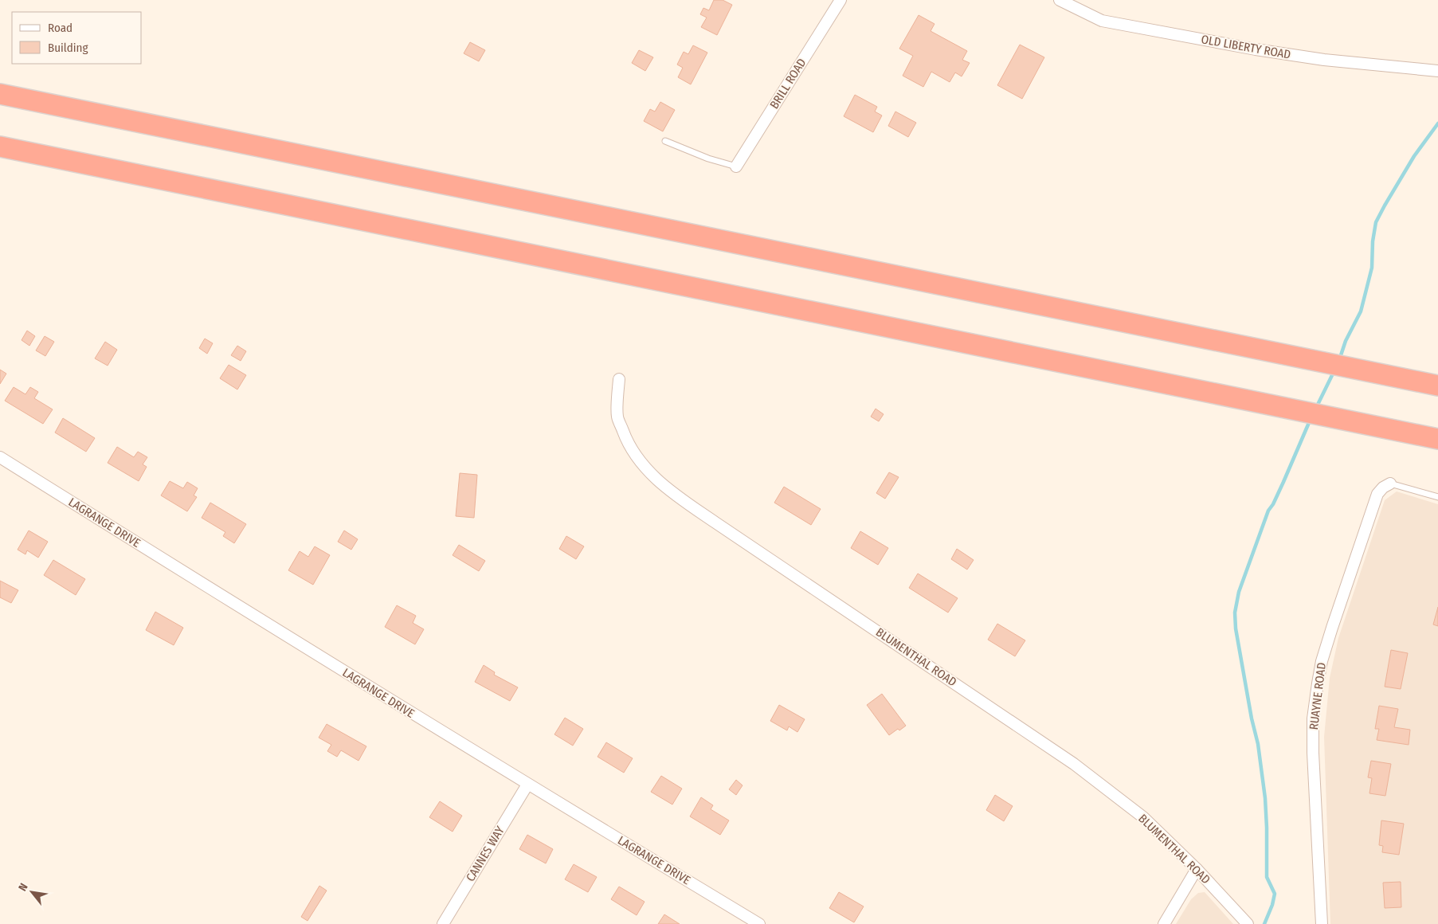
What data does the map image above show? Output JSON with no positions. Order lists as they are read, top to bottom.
{
  "streets": {
    "street": [
      "OLD LIBERTY ROAD",
      "BRILL ROAD",
      "LAGRANGE DRIVE",
      "BLUMENTHAL ROAD",
      "RUAYNE ROAD",
      "CANNES WAY"
    ]
  },
  "crossings": [
    ["LAGRANGE DRIVE", "CANNES WAY"]
  ],
  "legend": ["Road", "Building"],
  "north": "top left"
}
